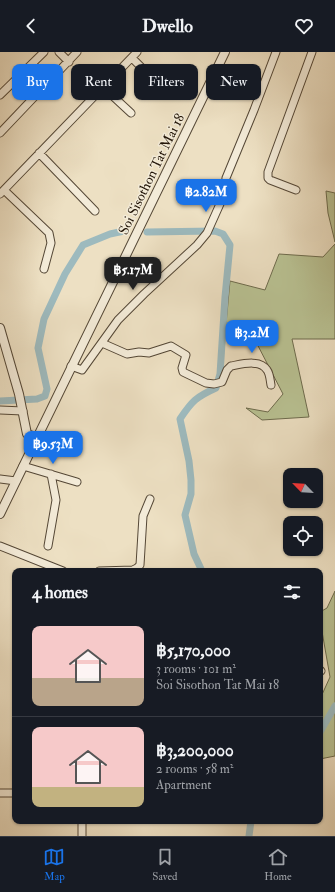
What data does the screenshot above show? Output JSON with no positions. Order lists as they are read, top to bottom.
{
  "streets": {
    "street": ["Soi Sisothon Tat Mai 18"]
  },
  "north": "top left",
  "page": {
    "header": "Dwello",
    "chip": [
      "Buy",
      "Rent",
      "Filters",
      "New"
    ],
    "price": [
      "฿2.82M",
      "฿5.17M",
      "฿3.2M",
      "฿9.53M"
    ],
    "heading": "4 homes",
    "list": [
      {
        "name": "฿5,170,000",
        "note": "3 rooms · 101 m² · Soi Sisothon Tat Mai 18"
      },
      {
        "name": "฿3,200,000",
        "note": "2 rooms · 58 m² · Apartment"
      }
    ],
    "tabs": ["Map", "Saved", "Home"]
  }
}
